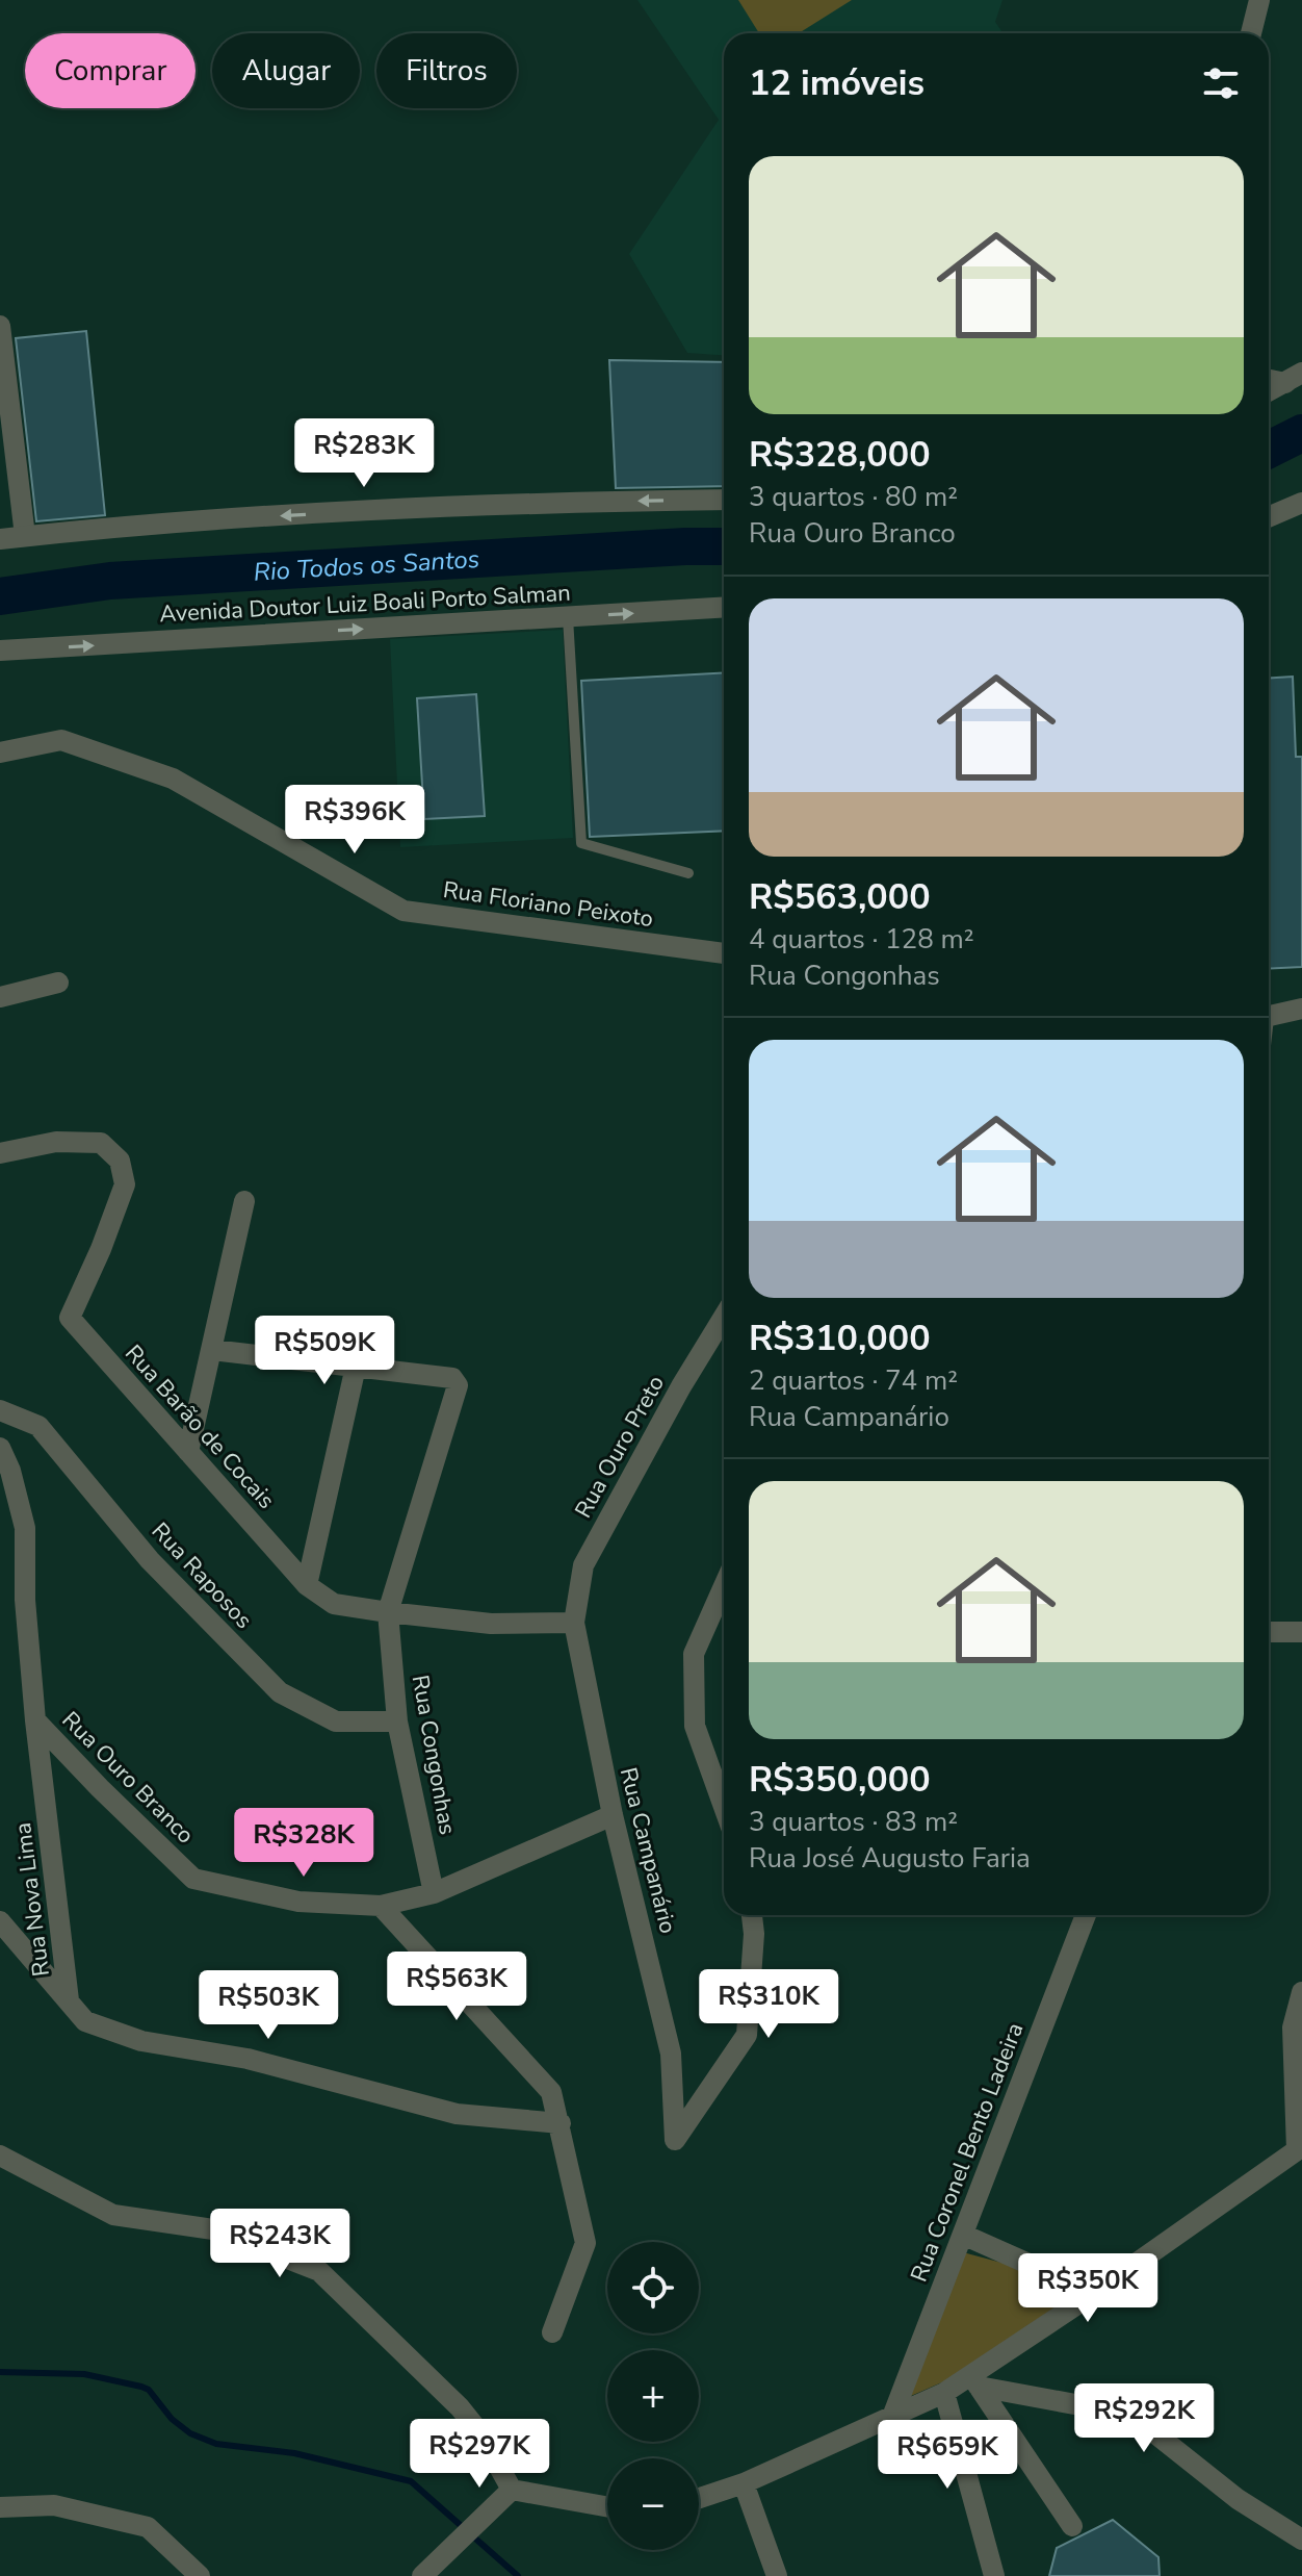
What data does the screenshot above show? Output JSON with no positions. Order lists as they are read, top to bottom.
{
  "streets": {
    "street": [
      "Avenida Doutor Luiz Boali Porto Salman",
      "Rua Floriano Peixoto",
      "Rua Barão de Cocais",
      "Rua Ouro Preto",
      "Rua Raposos",
      "Rua Congonhas",
      "Rua Ouro Branco",
      "Rua Campanário",
      "Rua Nova Lima",
      "Rua Coronel Bento Ladeira"
    ]
  },
  "crossings": [
    ["Rua Barão de Cocais", "Rua Ouro Preto"],
    ["Rua Barão de Cocais", "Rua Congonhas"],
    ["Rua Barão de Cocais", "Rua Campanário"],
    ["Rua Ouro Preto", "Rua Campanário"],
    ["Rua Raposos", "Rua Congonhas"],
    ["Rua Congonhas", "Rua Ouro Branco"],
    ["Rua Ouro Branco", "Rua Campanário"],
    ["Rua Ouro Branco", "Rua Nova Lima"]
  ],
  "water": ["Rio Todos os Santos"],
  "page": {
    "chip": ["Comprar", "Alugar", "Filtros"],
    "heading": "12 imóveis",
    "list": [
      {
        "name": "R$328,000",
        "note": "3 quartos · 80 m² · Rua Ouro Branco"
      },
      {
        "name": "R$563,000",
        "note": "4 quartos · 128 m² · Rua Congonhas"
      },
      {
        "name": "R$310,000",
        "note": "2 quartos · 74 m² · Rua Campanário"
      },
      {
        "name": "R$350,000",
        "note": "3 quartos · 83 m² · Rua José Augusto Faria"
      }
    ],
    "price": [
      "R$283K",
      "R$396K",
      "R$509K",
      "R$328K",
      "R$563K",
      "R$310K",
      "R$503K",
      "R$243K",
      "R$350K",
      "R$292K",
      "R$297K",
      "R$659K"
    ],
    "map_buttons": ["+", "−"]
  }
}
